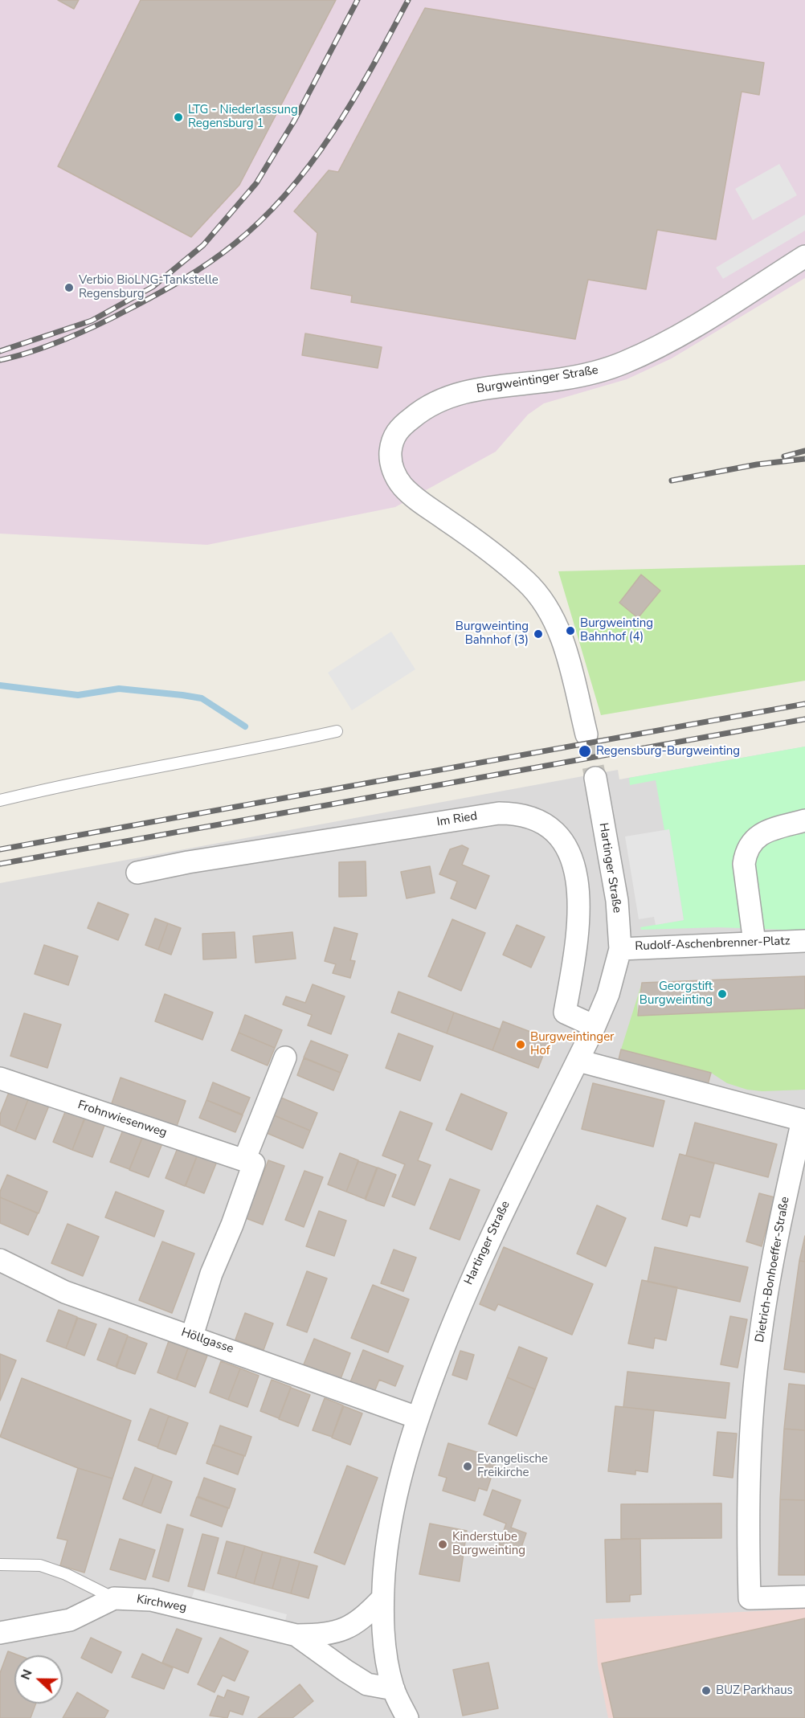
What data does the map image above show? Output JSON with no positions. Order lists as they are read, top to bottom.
{
  "streets": {
    "street": [
      "Burgweintinger Straße",
      "Im Ried",
      "Hartinger Straße",
      "Rudolf-Aschenbrenner-Platz",
      "Frohnwiesenweg",
      "Dietrich-Bonhoeffer-Straße",
      "Höllgasse",
      "Kirchweg"
    ]
  },
  "crossings": [
    ["Im Ried", "Hartinger Straße"],
    ["Hartinger Straße", "Rudolf-Aschenbrenner-Platz"],
    ["Hartinger Straße", "Dietrich-Bonhoeffer-Straße"],
    ["Hartinger Straße", "Höllgasse"],
    ["Hartinger Straße", "Kirchweg"]
  ],
  "places": [
    "LTG - Niederlassung Regensburg 1",
    "Verbio BioLNG-Tankstelle Regensburg",
    "Burgweinting Bahnhof (4)",
    "Burgweinting Bahnhof (3)",
    "Regensburg-Burgweinting",
    "Georgstift Burgweinting",
    "Burgweintinger Hof",
    "Evangelische Freikirche",
    "Kinderstube Burgweinting",
    "BUZ Parkhaus"
  ],
  "north": "left"
}
